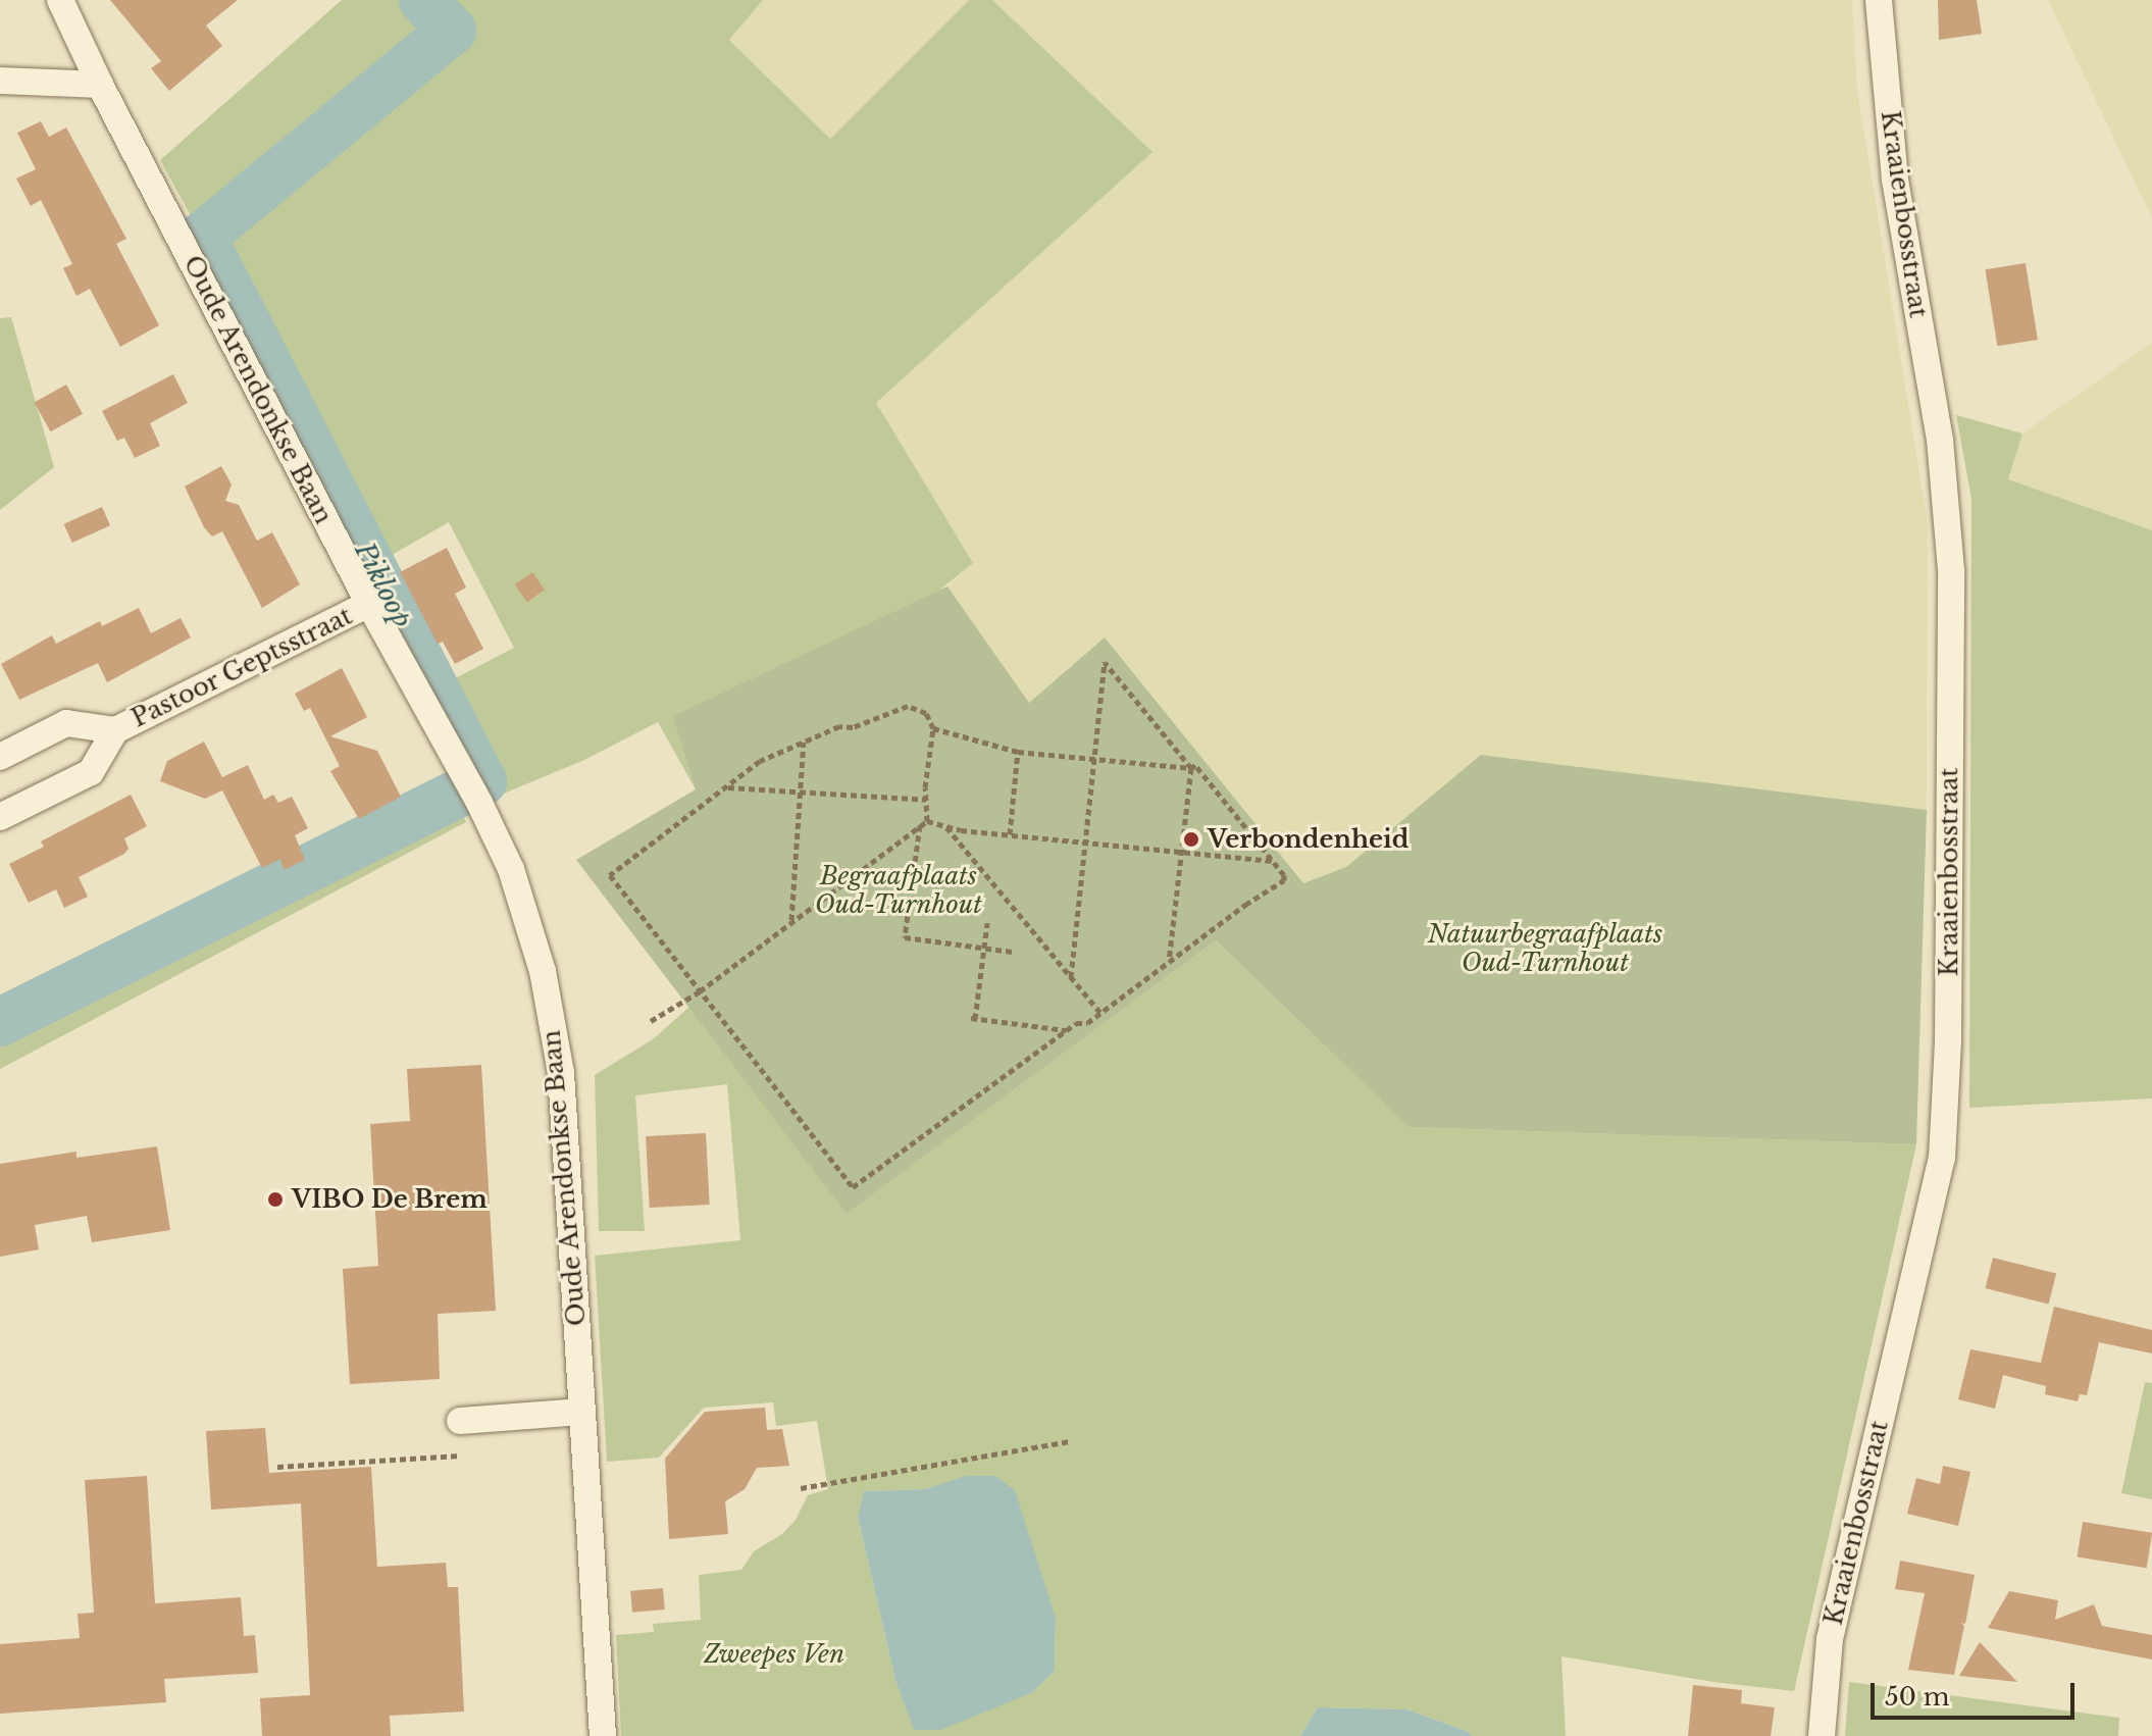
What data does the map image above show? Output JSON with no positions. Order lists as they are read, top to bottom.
{
  "streets": {
    "street": ["Kraaienbosstraat", "Oude Arendonkse Baan", "Pastoor Geptsstraat"]
  },
  "crossings": [
    ["Oude Arendonkse Baan", "Pastoor Geptsstraat"]
  ],
  "water": ["Pikloop"],
  "parks": ["Begraafplaats Oud-Turnhout", "Natuurbegraafplaats Oud-Turnhout", "Zweepes Ven"],
  "places": ["Verbondenheid", "VIBO De Brem"],
  "scale_bar": "50 m"
}
